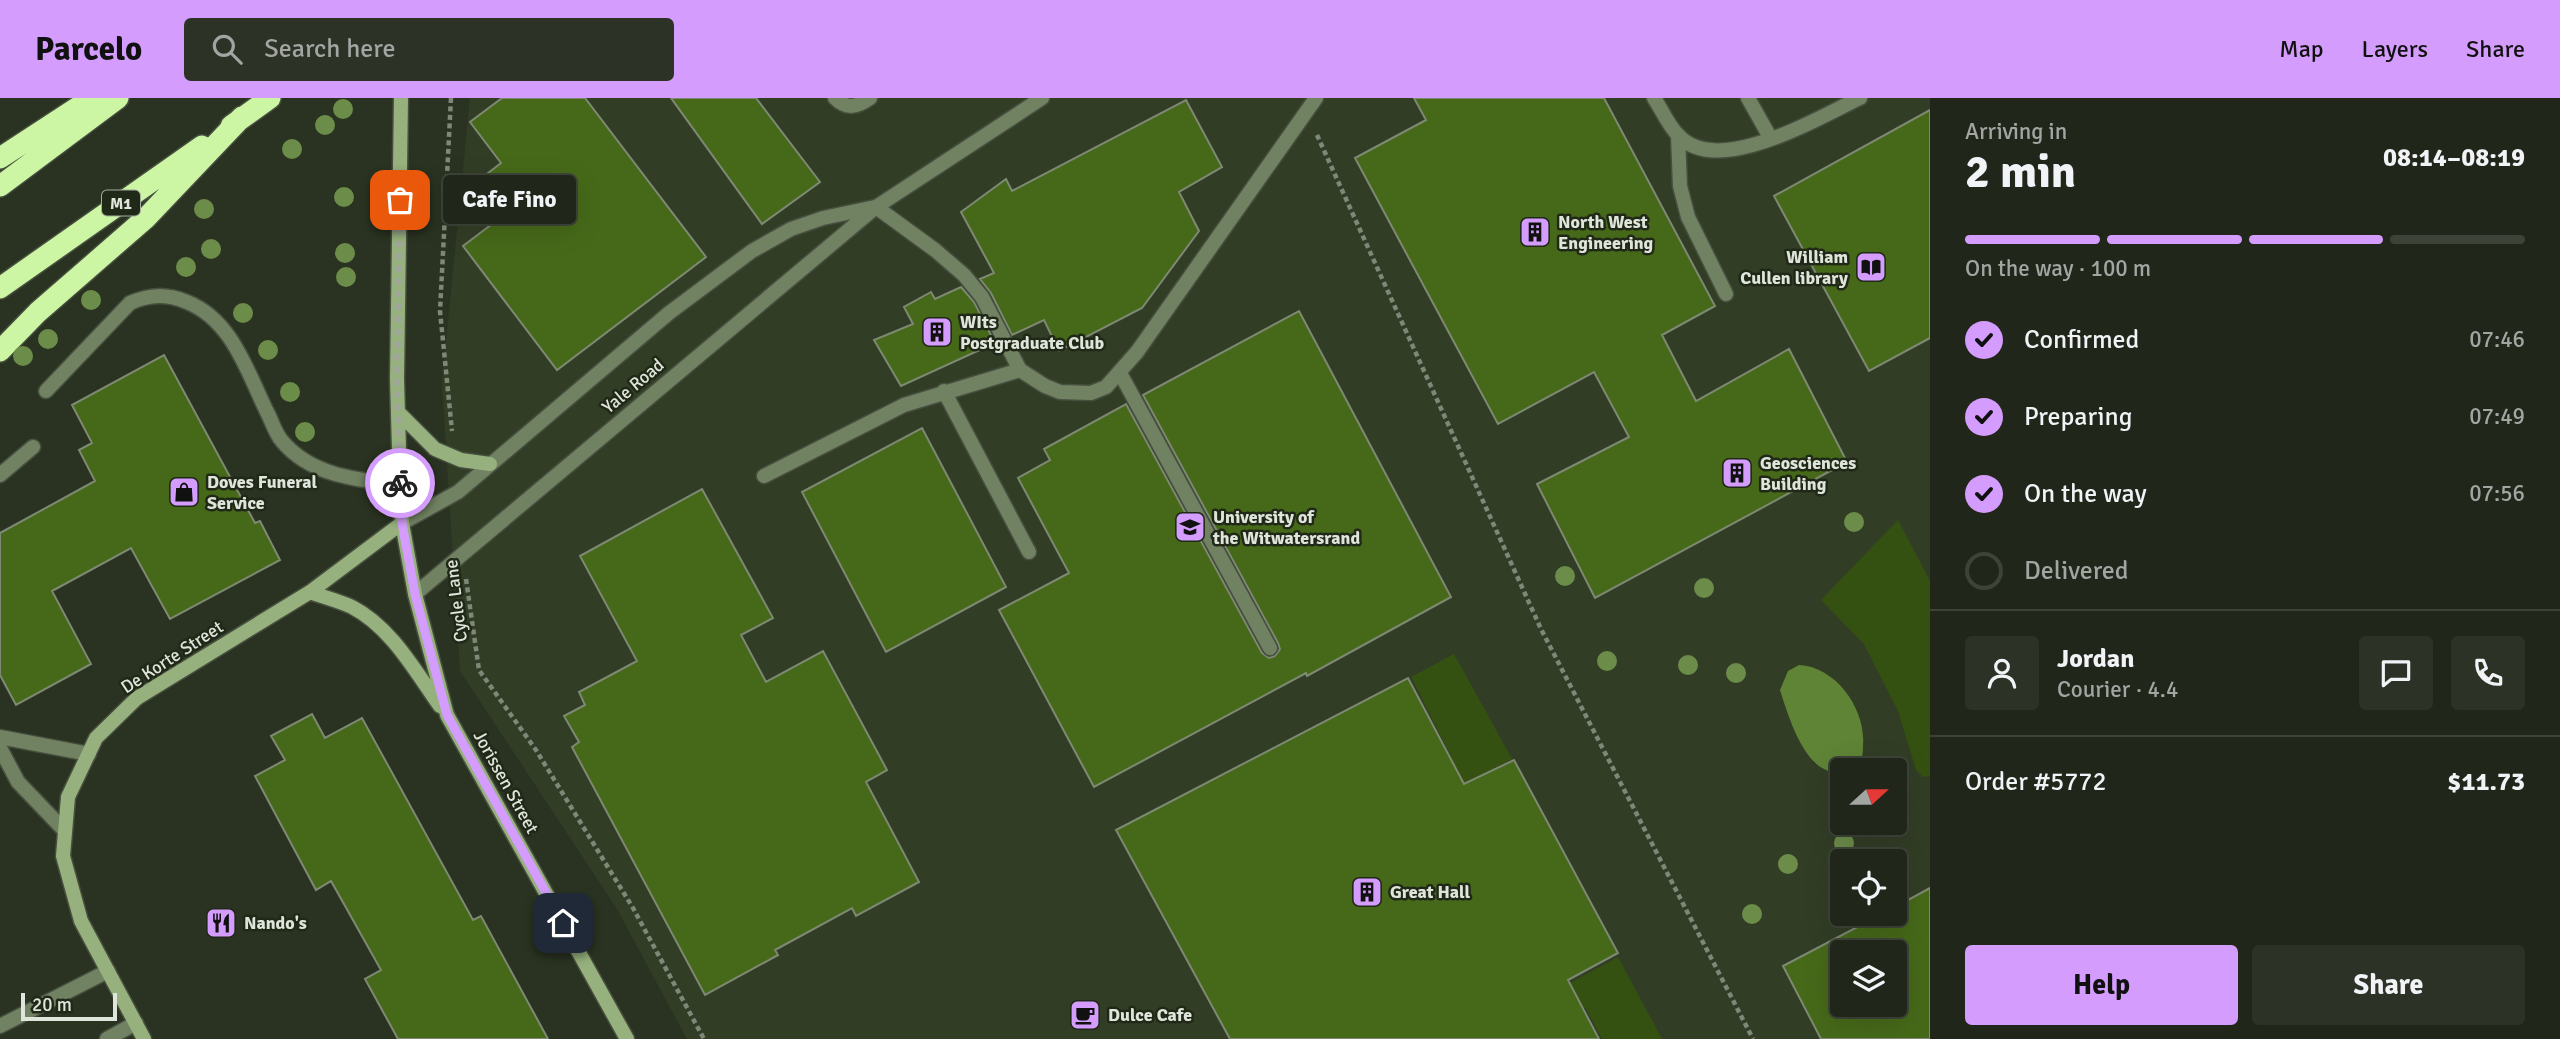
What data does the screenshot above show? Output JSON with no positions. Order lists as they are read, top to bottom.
{
  "streets": {
    "highway": ["M1"],
    "main road": ["De Korte Street", "Jorissen Street"],
    "street": ["Yale Road"],
    "path": ["Cycle Lane"]
  },
  "crossings": [
    ["Yale Road", "Cycle Lane"],
    ["Yale Road", "De Korte Street"],
    ["Yale Road", "Jorissen Street"],
    ["De Korte Street", "Jorissen Street"]
  ],
  "places": {
    "other": ["Cafe Fino"],
    "building": [
      "North West Engineering",
      "WIts Postgraduate Club",
      "Geosciences Building",
      "Great Hall"
    ],
    "library": ["William Cullen library"],
    "shop": ["Doves Funeral Service"],
    "school or university": ["University of the Witwatersrand"],
    "restaurant": ["Nando's"],
    "cafe": ["Dulce Cafe"]
  },
  "scale_bar": "20 m",
  "north": "right",
  "page": {
    "header": "Parcelo",
    "search": "Search here",
    "nav": ["Map", "Layers", "Share"],
    "heading": ["2 min", "Arriving in", "08:14–08:19"],
    "panel": [
      "Jordan",
      "Courier · 4.4",
      "Order #5772",
      "$11.73"
    ],
    "bubble": "Cafe Fino",
    "bar": "On the way · 100 m",
    "list": [
      ["Confirmed", "07:46"],
      ["Preparing", "07:49"],
      ["On the way", "07:56"],
      "Delivered"
    ],
    "buttons": ["Help", "Share"],
    "scale": "20 m"
  }
}
